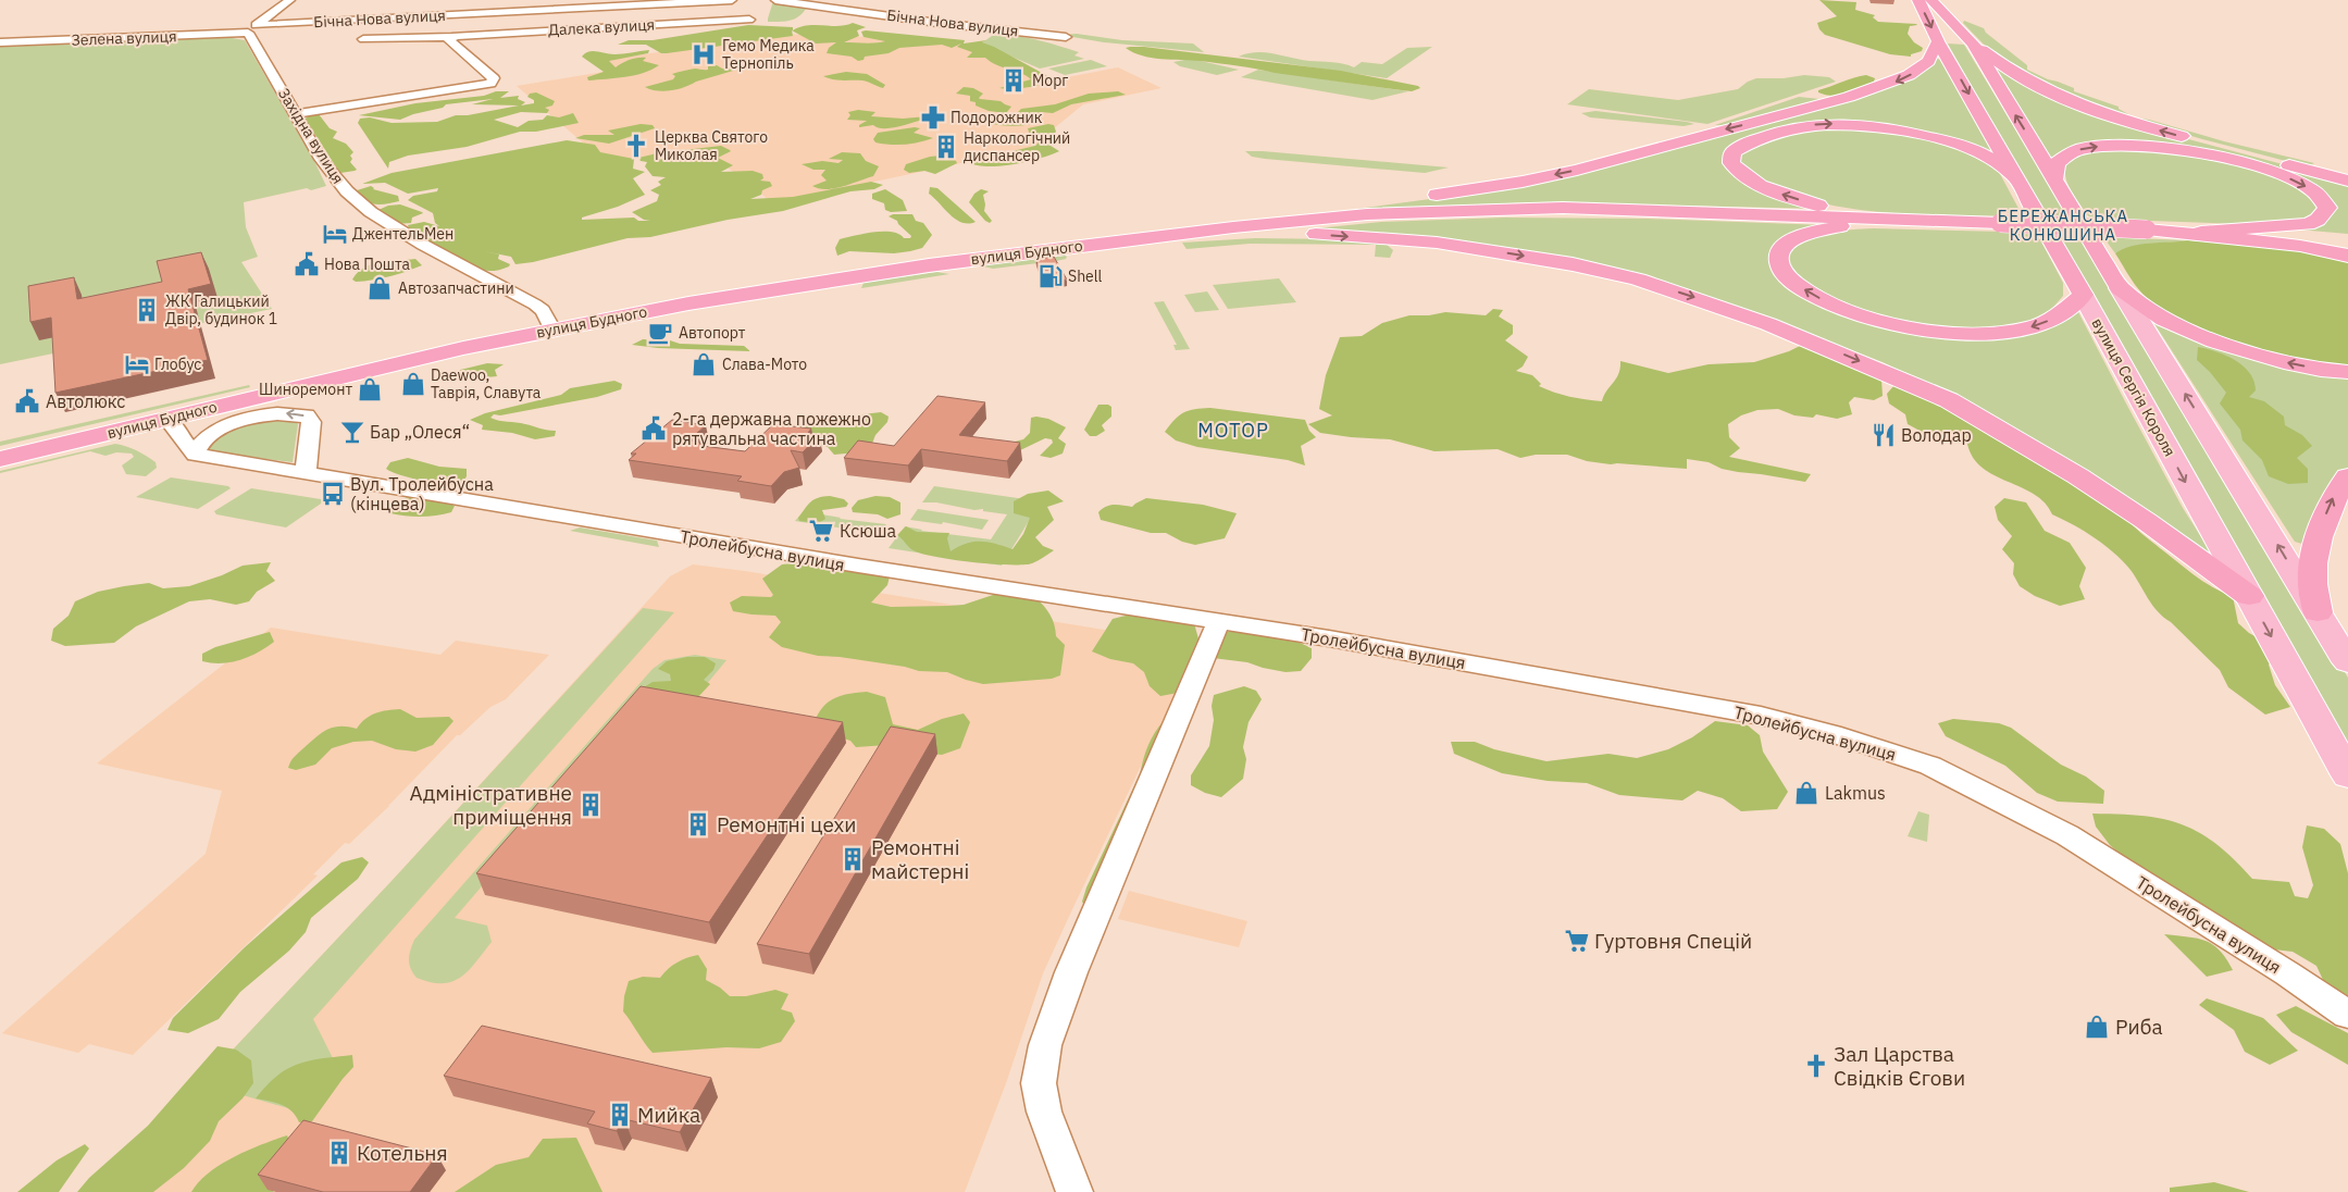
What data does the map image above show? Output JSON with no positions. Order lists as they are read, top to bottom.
{
  "streets": {
    "highway": ["вулиця Будного", "вулиця Сергія Короля"],
    "street": [
      "Бічна Нова вулиця",
      "Далека вулиця",
      "Зелена вулиця",
      "Західна вулиця",
      "Тролейбусна вулиця"
    ]
  },
  "crossings": [
    ["Бічна Нова вулиця", "Зелена вулиця"],
    ["Бічна Нова вулиця", "Західна вулиця"],
    ["Зелена вулиця", "Західна вулиця"],
    ["Західна вулиця", "вулиця Будного"]
  ],
  "one_way": ["вулиця Сергія Короля"],
  "districts": ["БЕРЕЖАНСЬКА КОНЮШИНА", "МОТОР"],
  "places": {
    "hospital": ["Гемо Медика Тернопіль"],
    "building": [
      "Морг",
      "Наркологічний диспансер",
      "ЖК Галицький Двір, будинок 1",
      "Адміністративне приміщення",
      "Ремонтні цехи",
      "Ремонтні майстерні",
      "Мийка",
      "Котельня"
    ],
    "pharmacy": ["Подорожник"],
    "church": ["Церква Святого Миколая", "Зал Царства Свідків Єгови"],
    "hotel": ["ДжентельМен", "Глобус"],
    "public building": ["Нова Пошта", "Автолюкс", "2-га державна пожежно рятувальна частина"],
    "fuel station": ["Shell"],
    "shop": [
      "Автозапчастини",
      "Слава-Мото",
      "Daewoo, Таврія, Славута",
      "Шиноремонт",
      "Lakmus",
      "Риба"
    ],
    "cafe": ["Автопорт"],
    "bar": ["Бар „Олеся“"],
    "restaurant": ["Володар"],
    "bus stop": ["Вул. Тролейбусна (кінцева)"],
    "supermarket": ["Ксюша", "Гуртовня Спецій"]
  }
}
